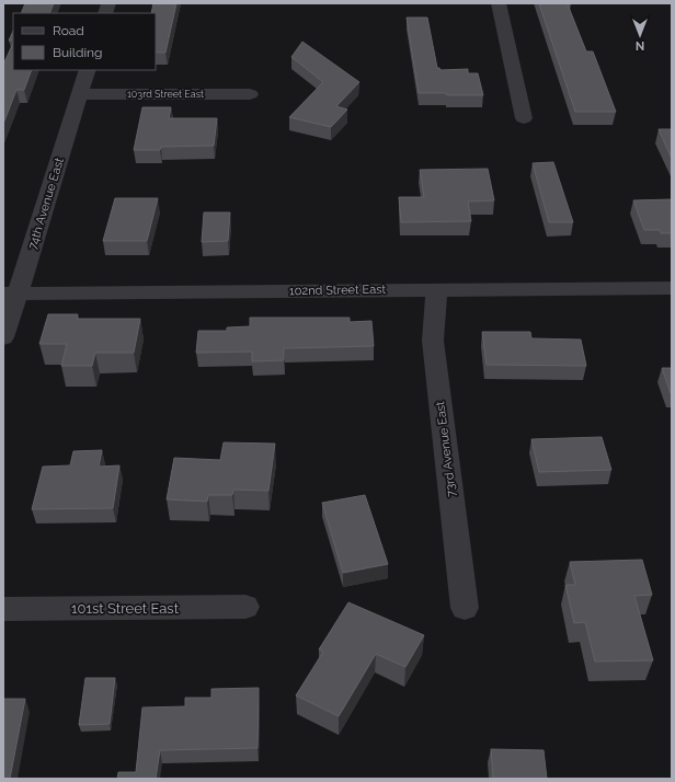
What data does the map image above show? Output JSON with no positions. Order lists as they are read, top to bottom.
{
  "streets": {
    "street": [
      "103rd Street East",
      "74th Avenue East",
      "102nd Street East",
      "73rd Avenue East",
      "101st Street East"
    ]
  },
  "crossings": [
    ["103rd Street East", "74th Avenue East"],
    ["74th Avenue East", "102nd Street East"],
    ["102nd Street East", "73rd Avenue East"]
  ],
  "legend": ["Road", "Building"],
  "north": "bottom"
}
